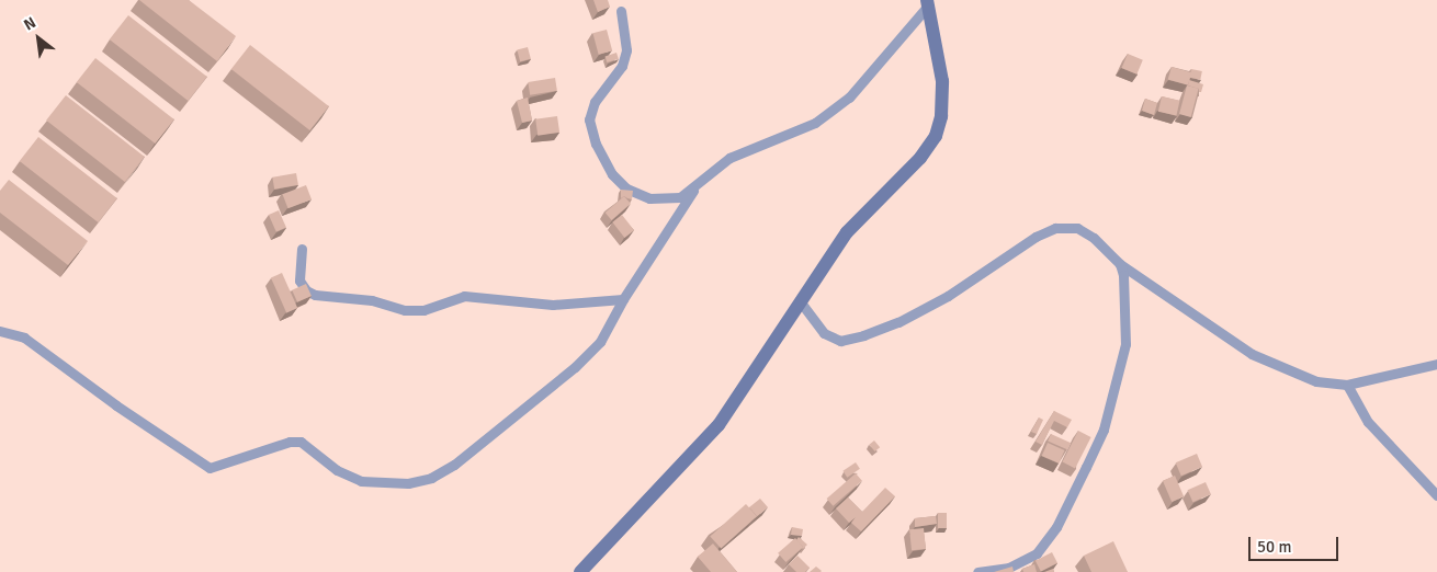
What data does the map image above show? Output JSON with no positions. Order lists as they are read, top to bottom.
{
  "scale_bar": "50 m",
  "north": "top left"
}
